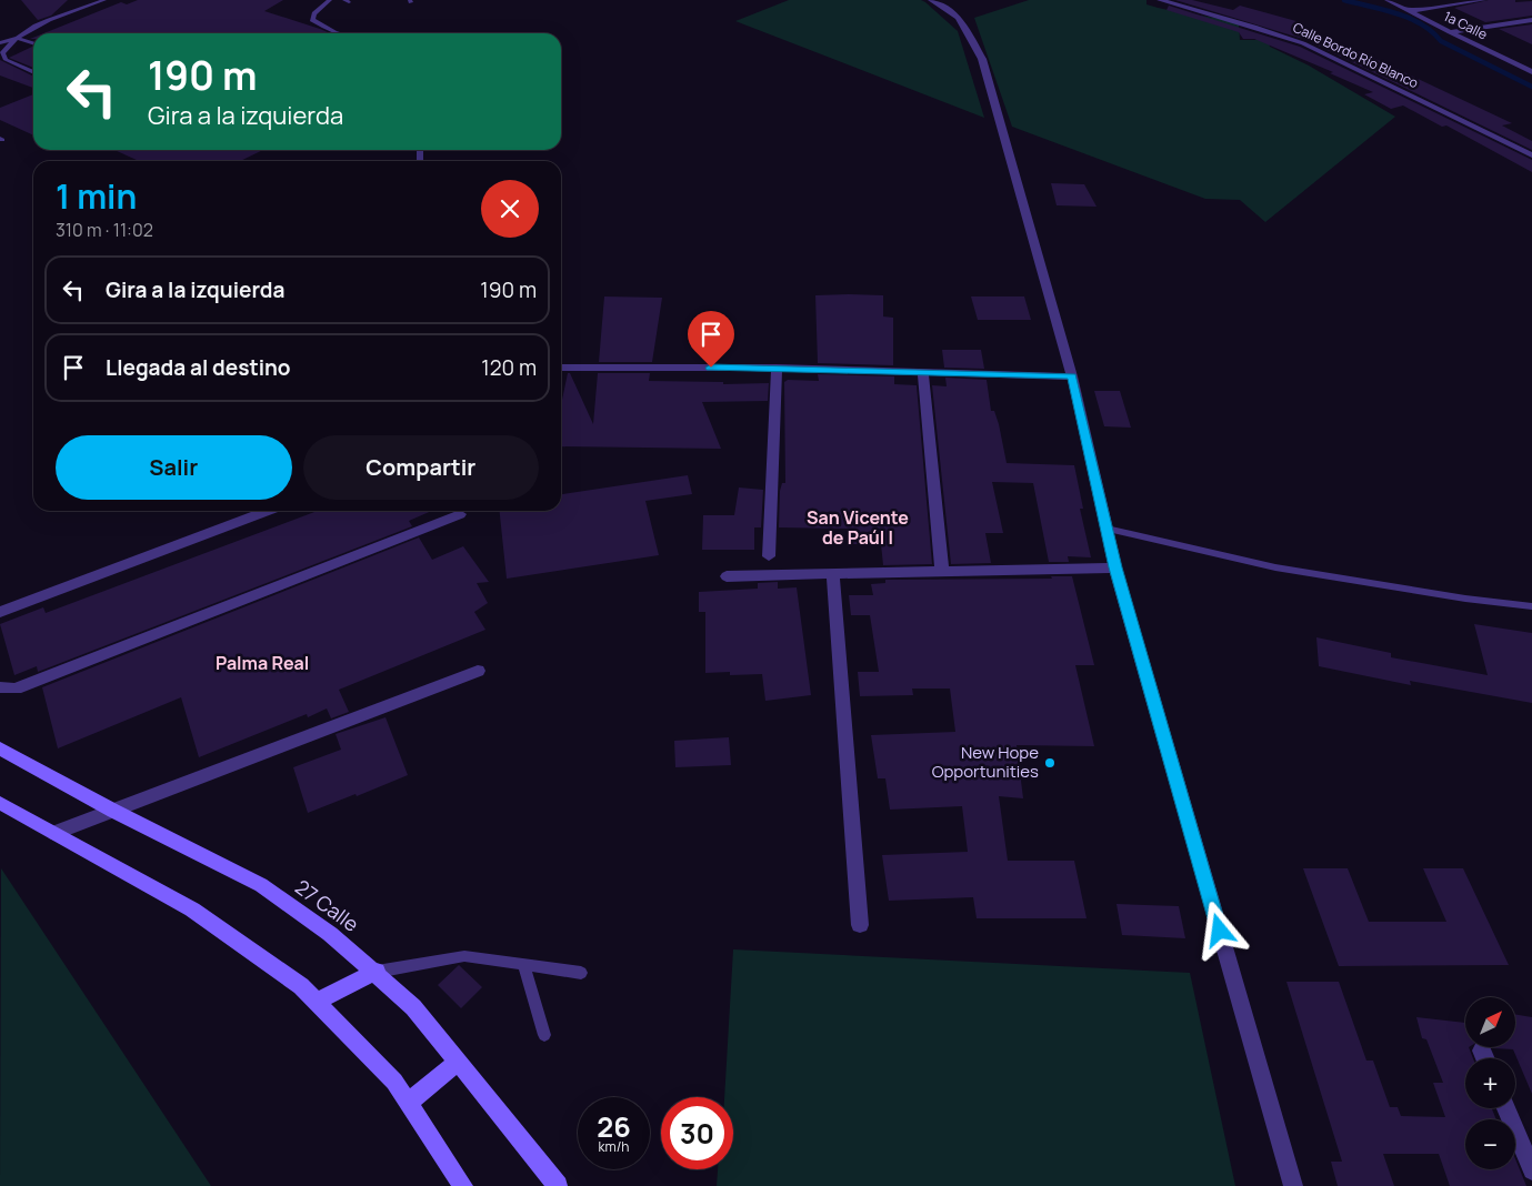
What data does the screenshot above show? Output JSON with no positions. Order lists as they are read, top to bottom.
{
  "streets": {
    "street": ["1a Calle", "Calle Bordo Río Blanco", "27 Calle"]
  },
  "districts": ["San Vicente de Paúl I", "Palma Real"],
  "places": ["New Hope Opportunities"],
  "north": "top right",
  "page": {
    "turn": ["190 m", "Gira a la izquierda"],
    "heading": ["1 min", "310 m · 11:02"],
    "list": [
      {
        "name": "Gira a la izquierda",
        "value": "190 m"
      },
      {
        "name": "Llegada al destino",
        "value": "120 m"
      }
    ],
    "buttons": ["Salir", "Compartir"],
    "map_buttons": ["+", "−"],
    "speed": "26 km/h",
    "limit": "30"
  }
}
